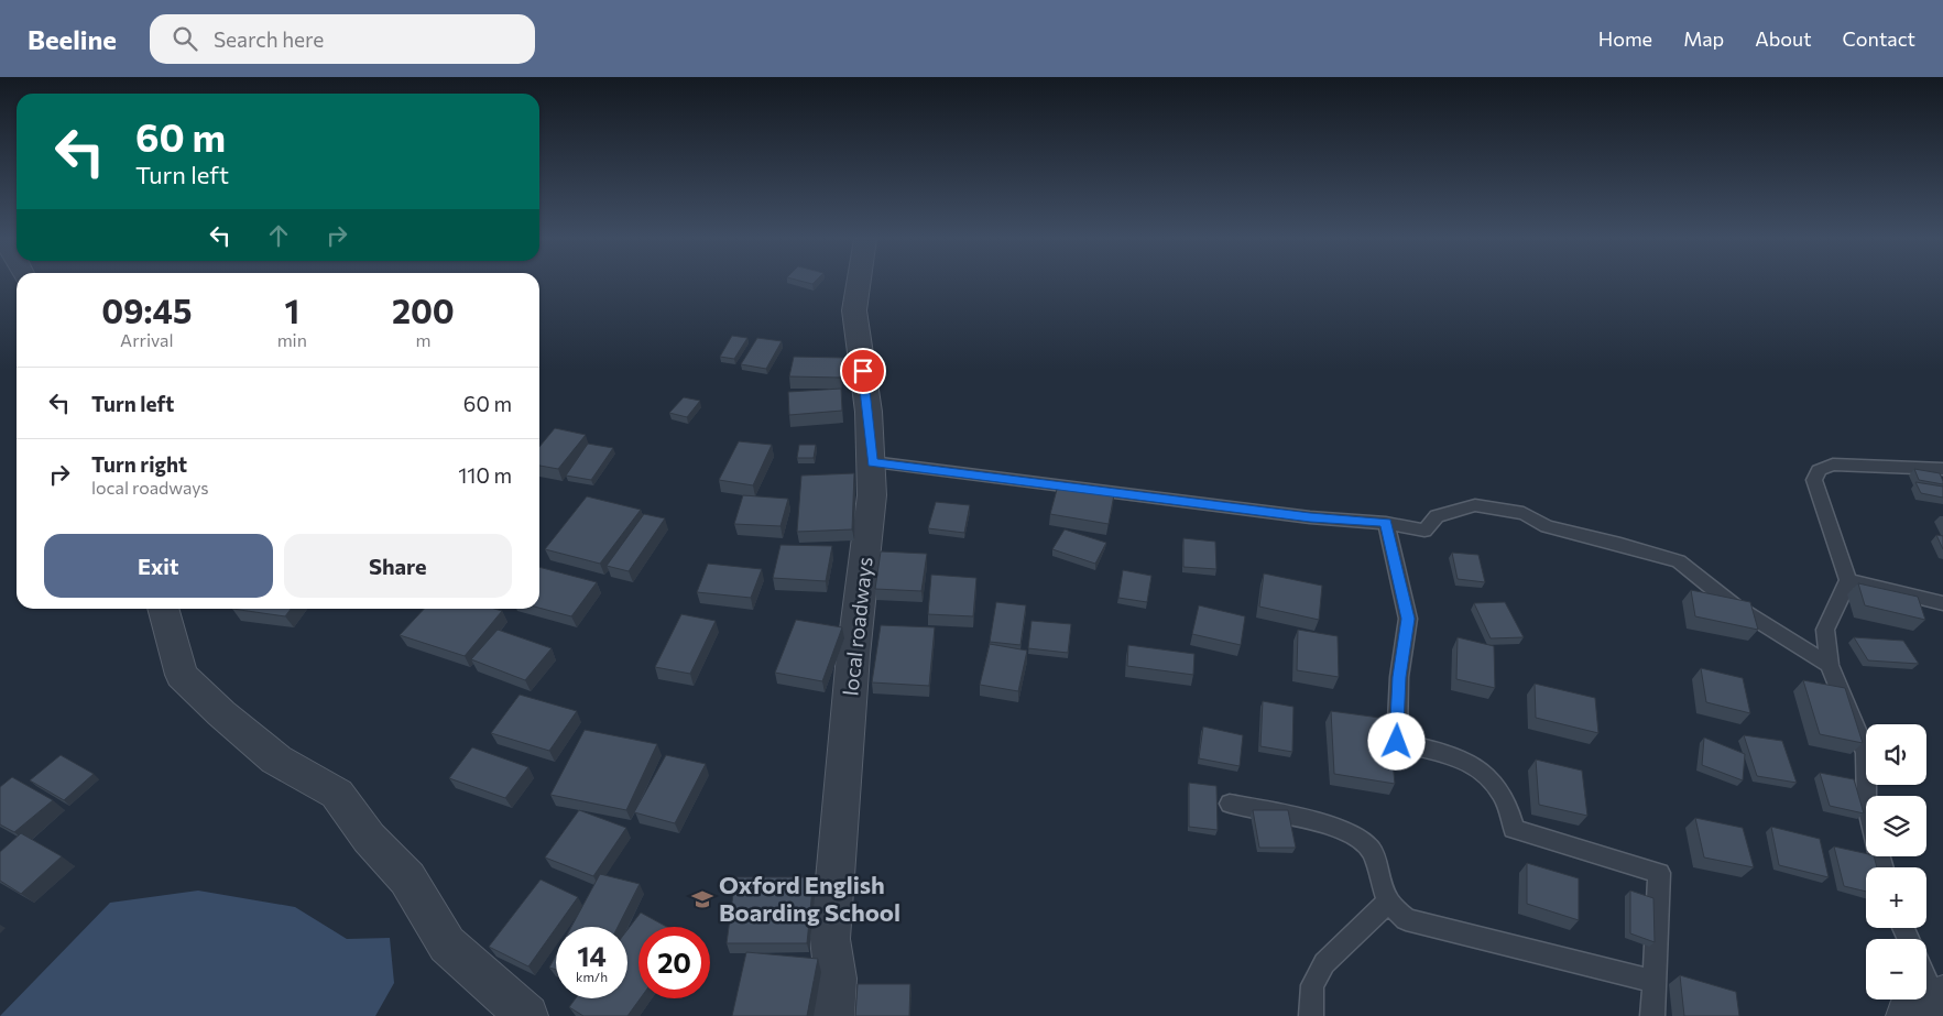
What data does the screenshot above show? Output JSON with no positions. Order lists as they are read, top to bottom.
{
  "streets": {
    "street": ["local roadways"]
  },
  "places": {
    "school or university": ["Oxford English Boarding School"]
  },
  "page": {
    "header": "Beeline",
    "search": "Search here",
    "nav": [
      "Home",
      "Map",
      "About",
      "Contact"
    ],
    "turn": ["60 m", "Turn left"],
    "eta": [
      "09:45",
      "Arrival",
      "1",
      "min",
      "200",
      "m"
    ],
    "list": [
      {
        "name": "Turn left",
        "value": "60 m"
      },
      {
        "name": "Turn right",
        "note": "local roadways",
        "value": "110 m"
      }
    ],
    "buttons": ["Exit", "Share"],
    "map_buttons": ["+", "−"],
    "speed": "14 km/h",
    "limit": "20"
  }
}
